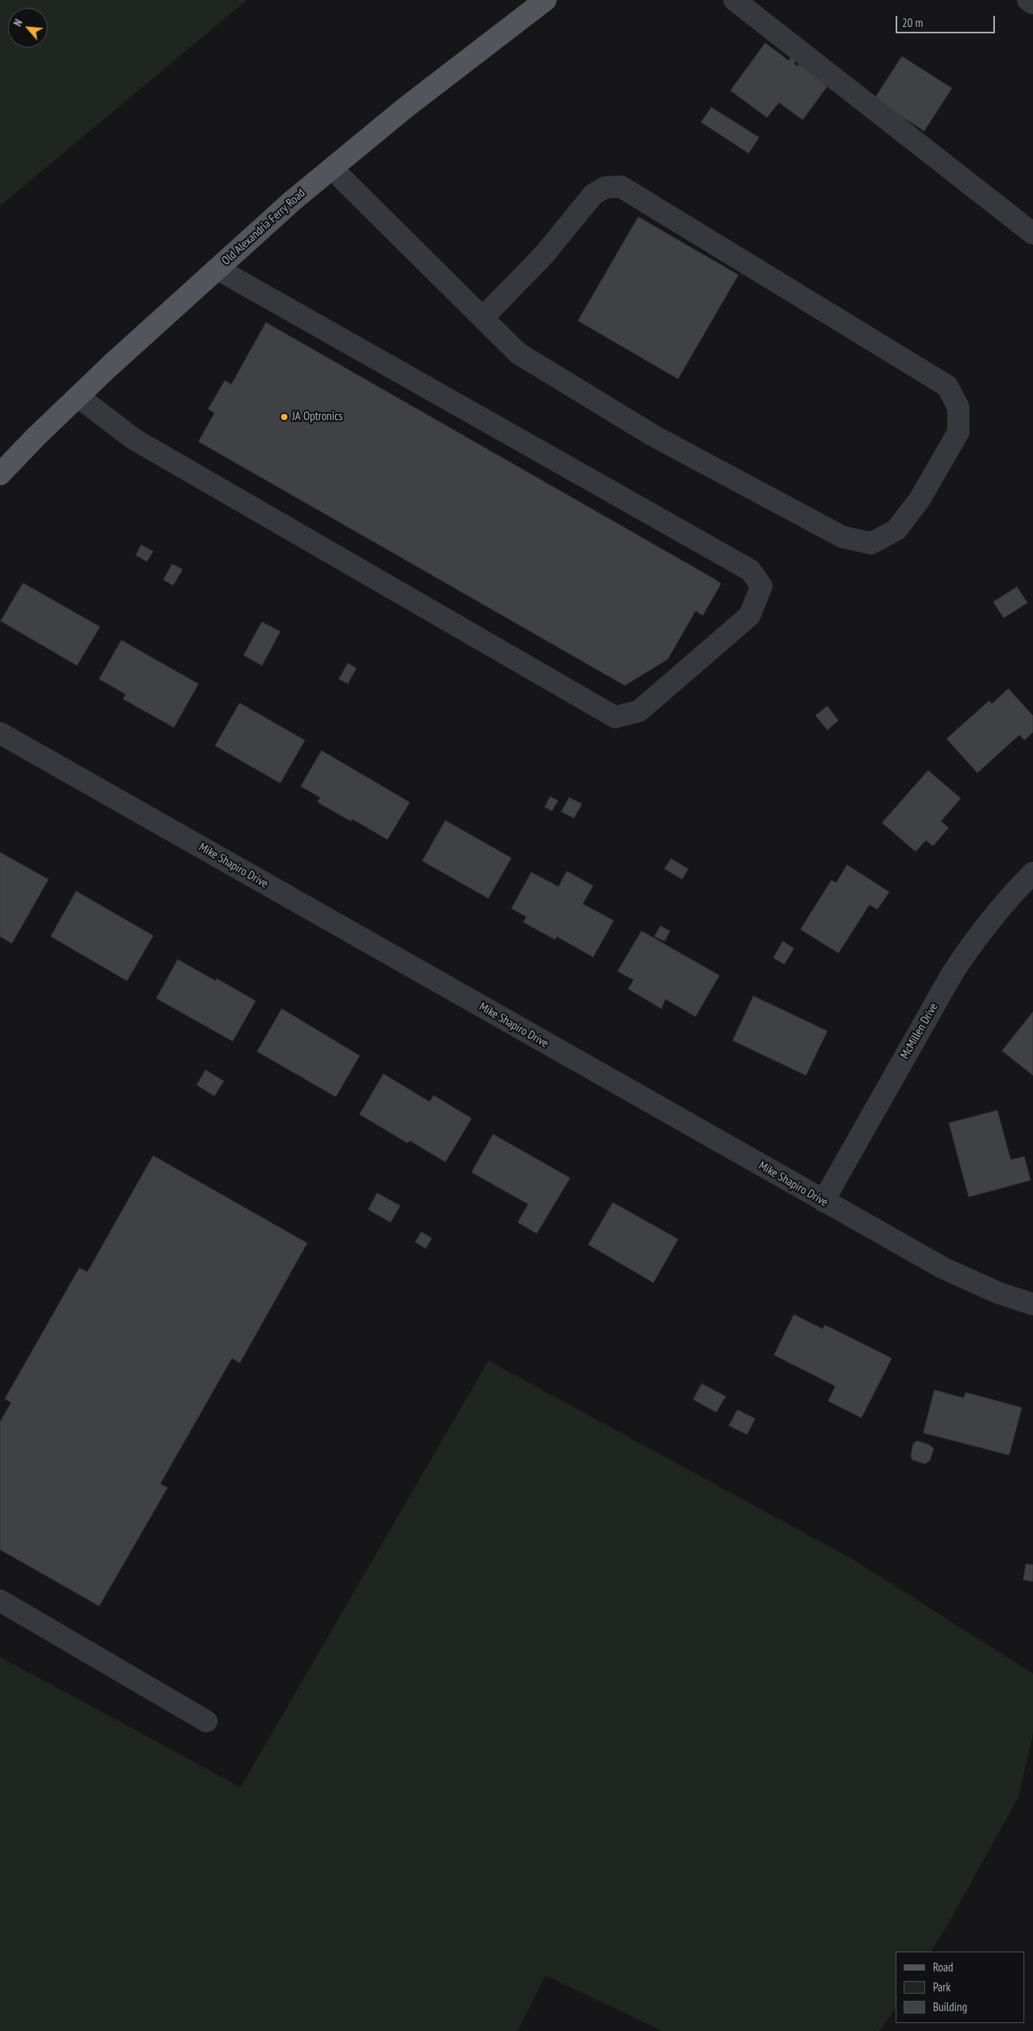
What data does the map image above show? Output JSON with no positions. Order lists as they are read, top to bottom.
{
  "streets": {
    "main road": ["Old Alexandria Ferry Road"],
    "street": ["Mike Shapiro Drive", "McMillen Drive"]
  },
  "crossings": [
    ["Mike Shapiro Drive", "McMillen Drive"]
  ],
  "places": ["JA Optronics"],
  "legend": ["Road", "Park", "Building"],
  "scale_bar": "20 m",
  "north": "top left"
}
